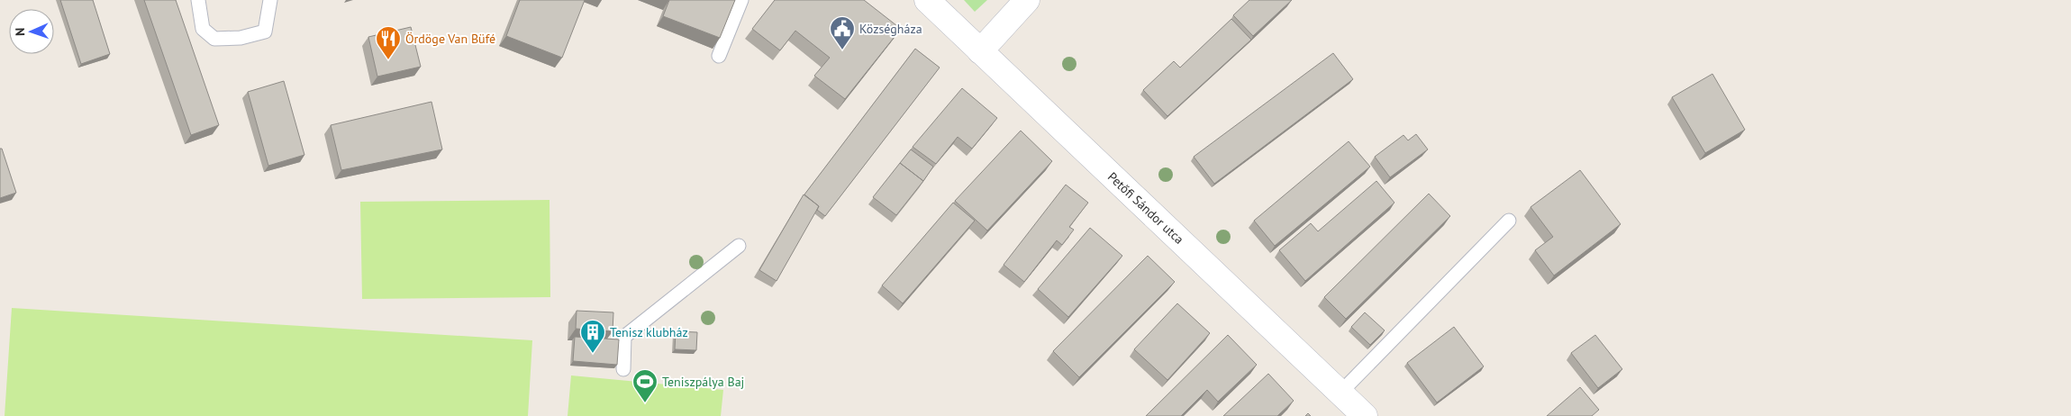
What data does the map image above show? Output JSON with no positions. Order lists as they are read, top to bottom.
{
  "streets": {
    "street": ["Petőfi Sándor utca"]
  },
  "places": {
    "public building": ["Községháza"],
    "restaurant": ["Ördöge Van Büfé"],
    "building": ["Tenisz klubház"],
    "sports": ["Teniszpálya Baj"]
  },
  "north": "left"
}
